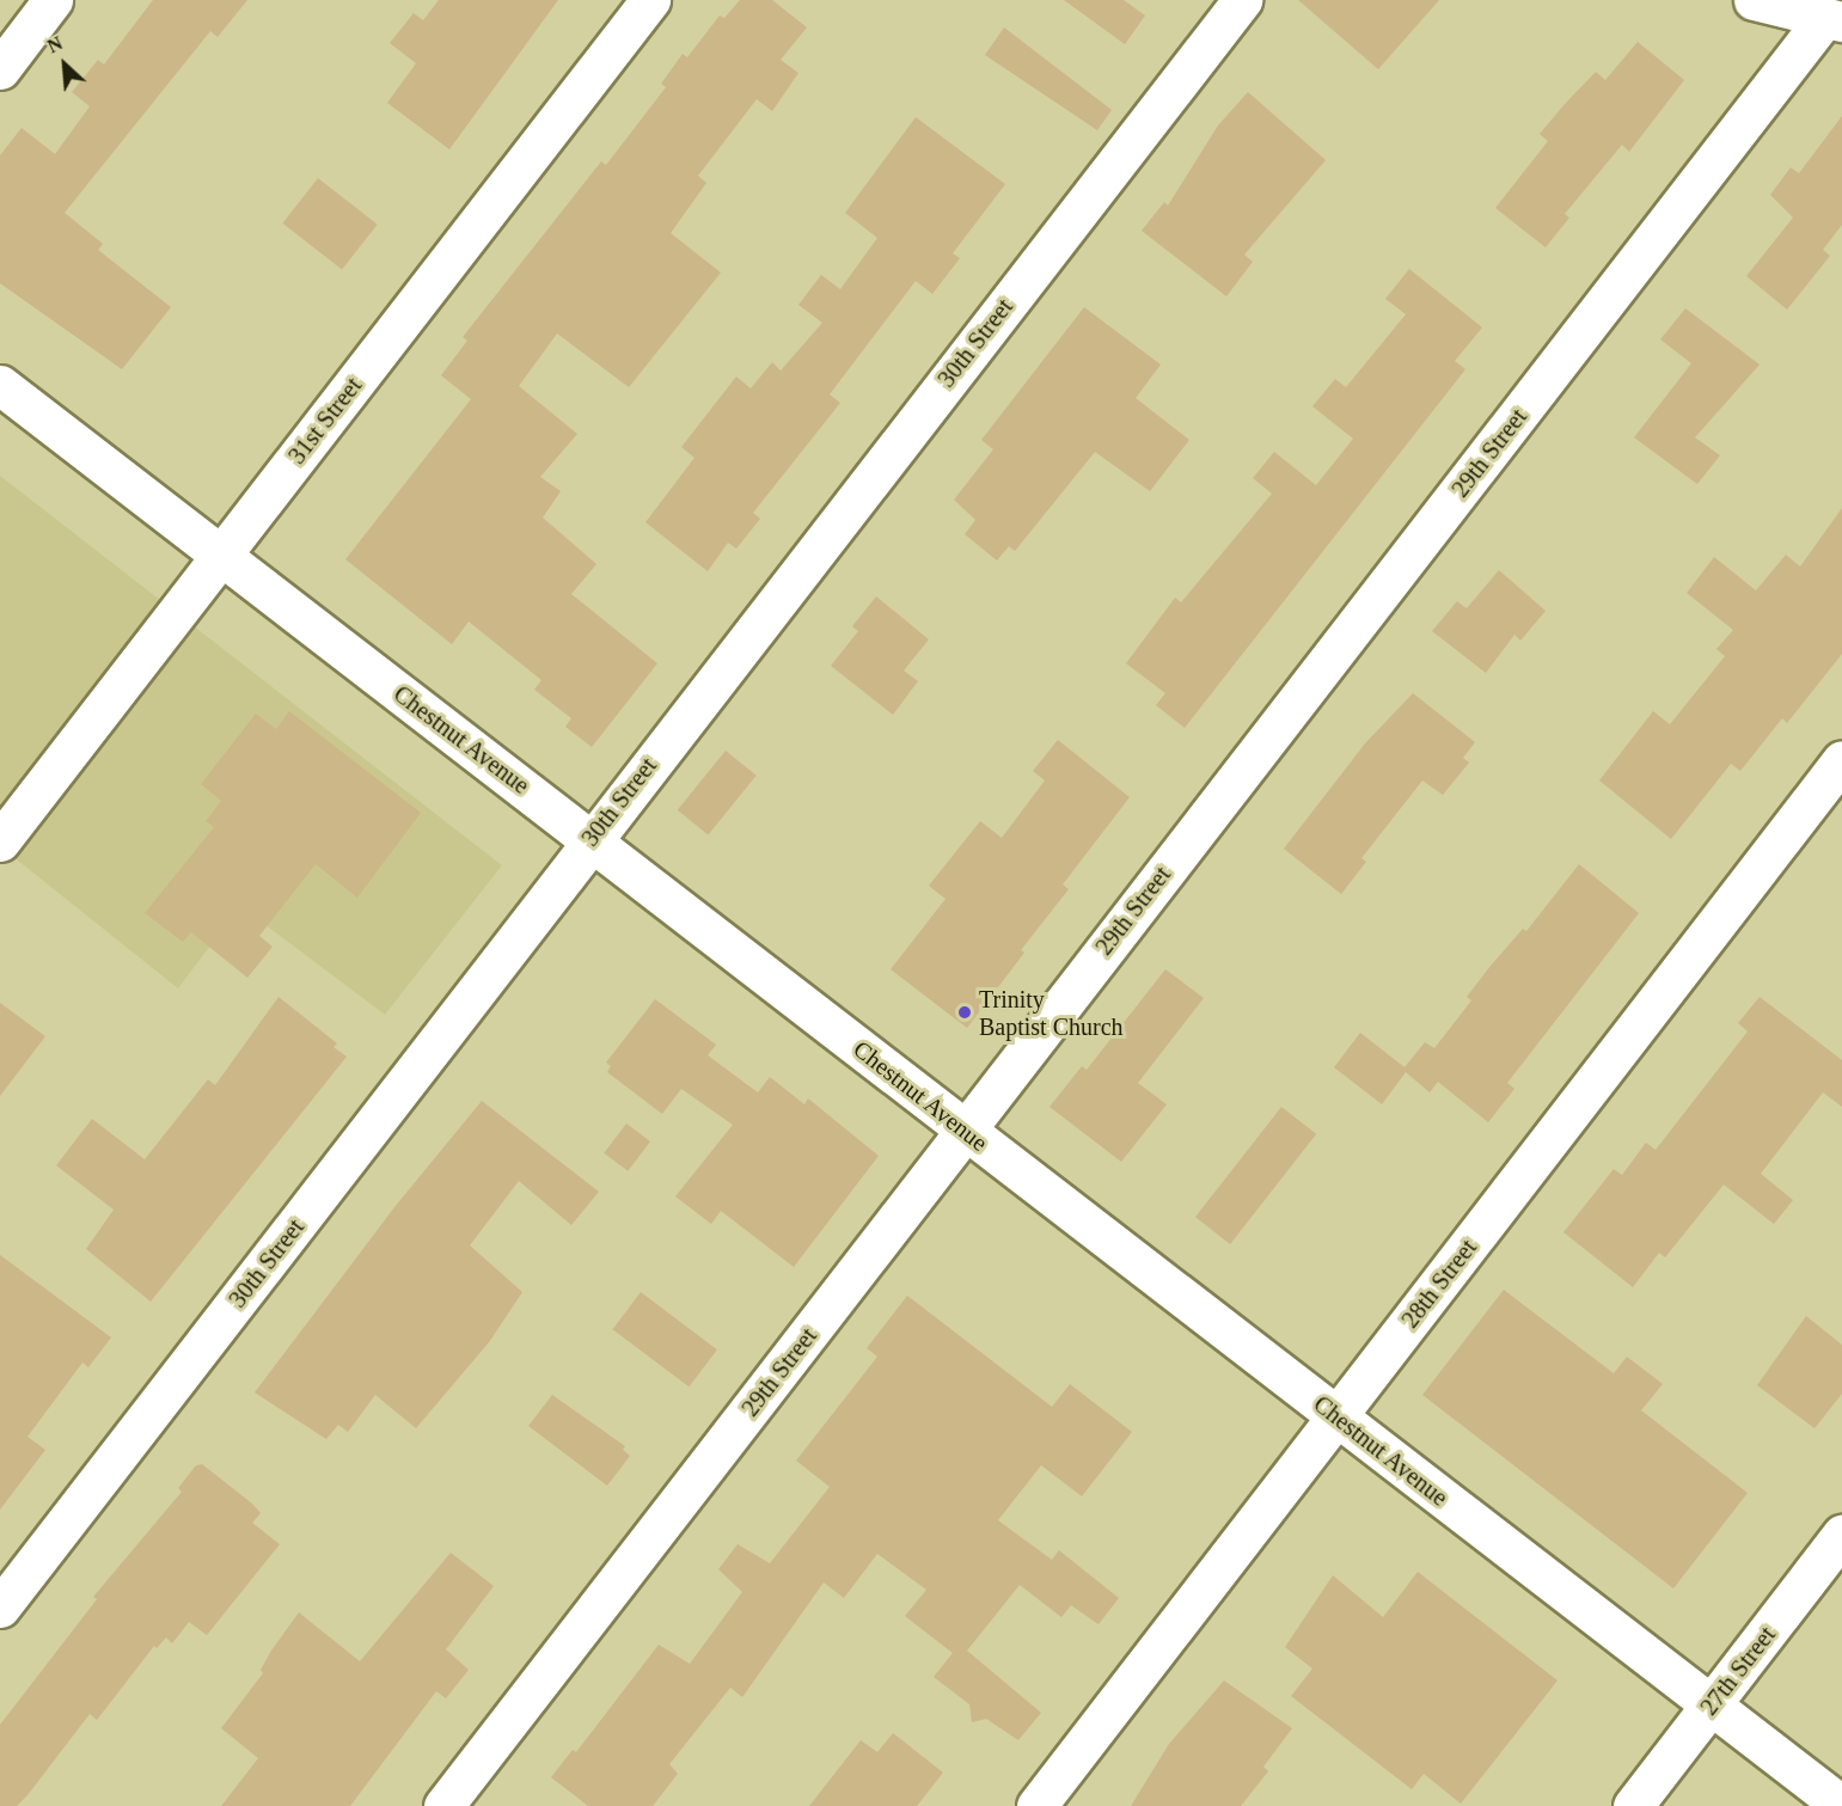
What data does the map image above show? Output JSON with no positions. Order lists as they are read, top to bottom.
{
  "streets": {
    "street": [
      "30th Street",
      "31st Street",
      "29th Street",
      "Chestnut Avenue",
      "28th Street",
      "27th Street"
    ]
  },
  "crossings": [
    ["30th Street", "Chestnut Avenue"],
    ["31st Street", "Chestnut Avenue"],
    ["29th Street", "Chestnut Avenue"],
    ["Chestnut Avenue", "28th Street"],
    ["Chestnut Avenue", "27th Street"]
  ],
  "places": ["Trinity Baptist Church"],
  "north": "top left"
}
